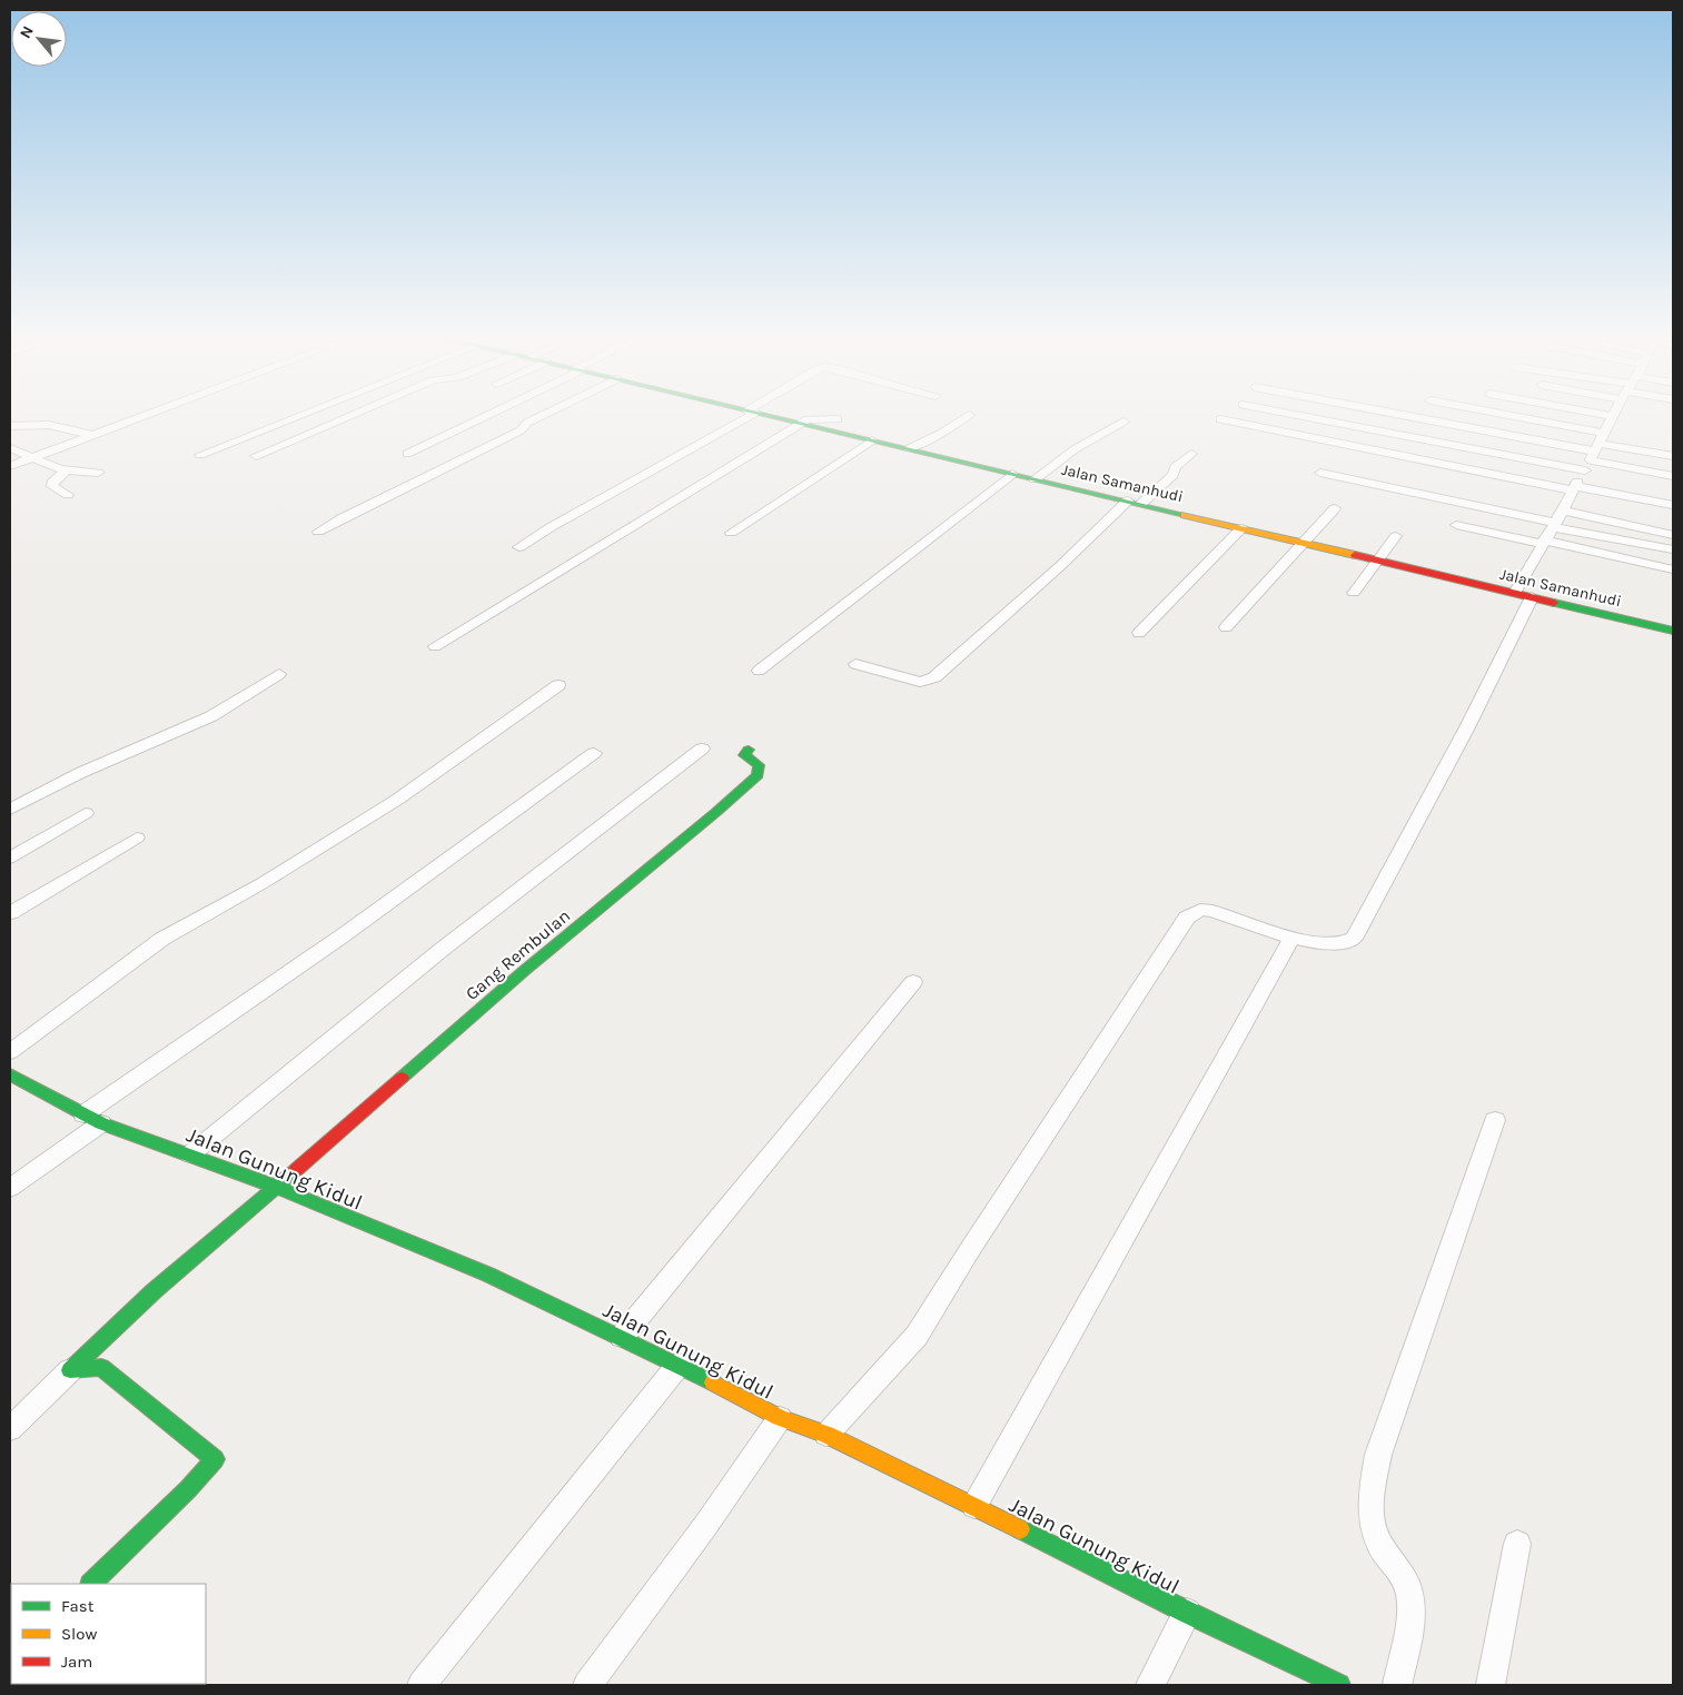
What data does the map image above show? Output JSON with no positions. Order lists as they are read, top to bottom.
{
  "streets": {
    "street": ["Jalan Samanhudi", "Gang Rembulan", "Jalan Gunung Kidul"]
  },
  "crossings": [
    ["Gang Rembulan", "Jalan Gunung Kidul"]
  ],
  "legend": ["Fast", "Slow", "Jam"],
  "north": "top left"
}
